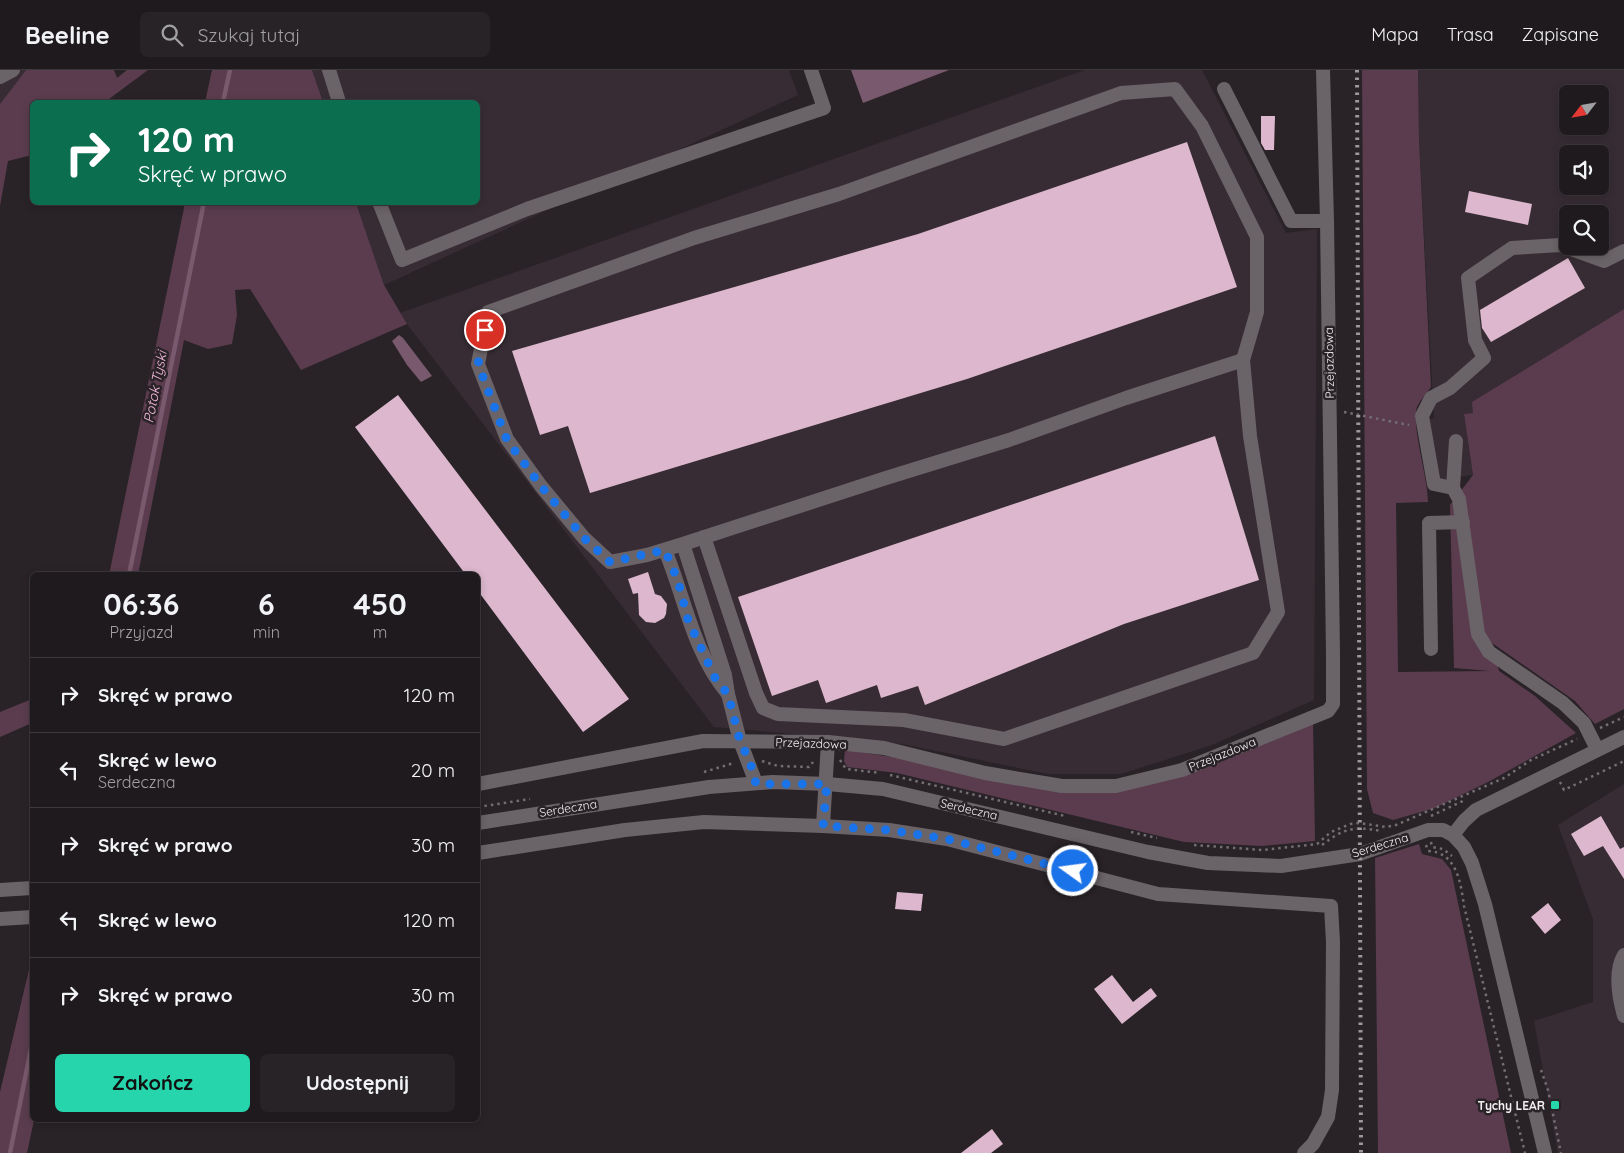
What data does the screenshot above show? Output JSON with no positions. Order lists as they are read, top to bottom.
{
  "streets": {
    "street": ["Przejazdowa", "Serdeczna"]
  },
  "water": ["Potok Tyski"],
  "places": {
    "transit": ["Tychy LEAR"]
  },
  "north": "bottom left",
  "page": {
    "header": "Beeline",
    "search": "Szukaj tutaj",
    "nav": ["Mapa", "Trasa", "Zapisane"],
    "turn": ["120 m", "Skręć w prawo"],
    "eta": [
      "06:36",
      "Przyjazd",
      "6",
      "min",
      "450",
      "m"
    ],
    "list": [
      {
        "name": "Skręć w prawo",
        "value": "120 m"
      },
      {
        "name": "Skręć w lewo",
        "note": "Serdeczna",
        "value": "20 m"
      },
      {
        "name": "Skręć w prawo",
        "value": "30 m"
      },
      {
        "name": "Skręć w lewo",
        "value": "120 m"
      },
      {
        "name": "Skręć w prawo",
        "value": "30 m"
      }
    ],
    "buttons": ["Zakończ", "Udostępnij"]
  }
}
